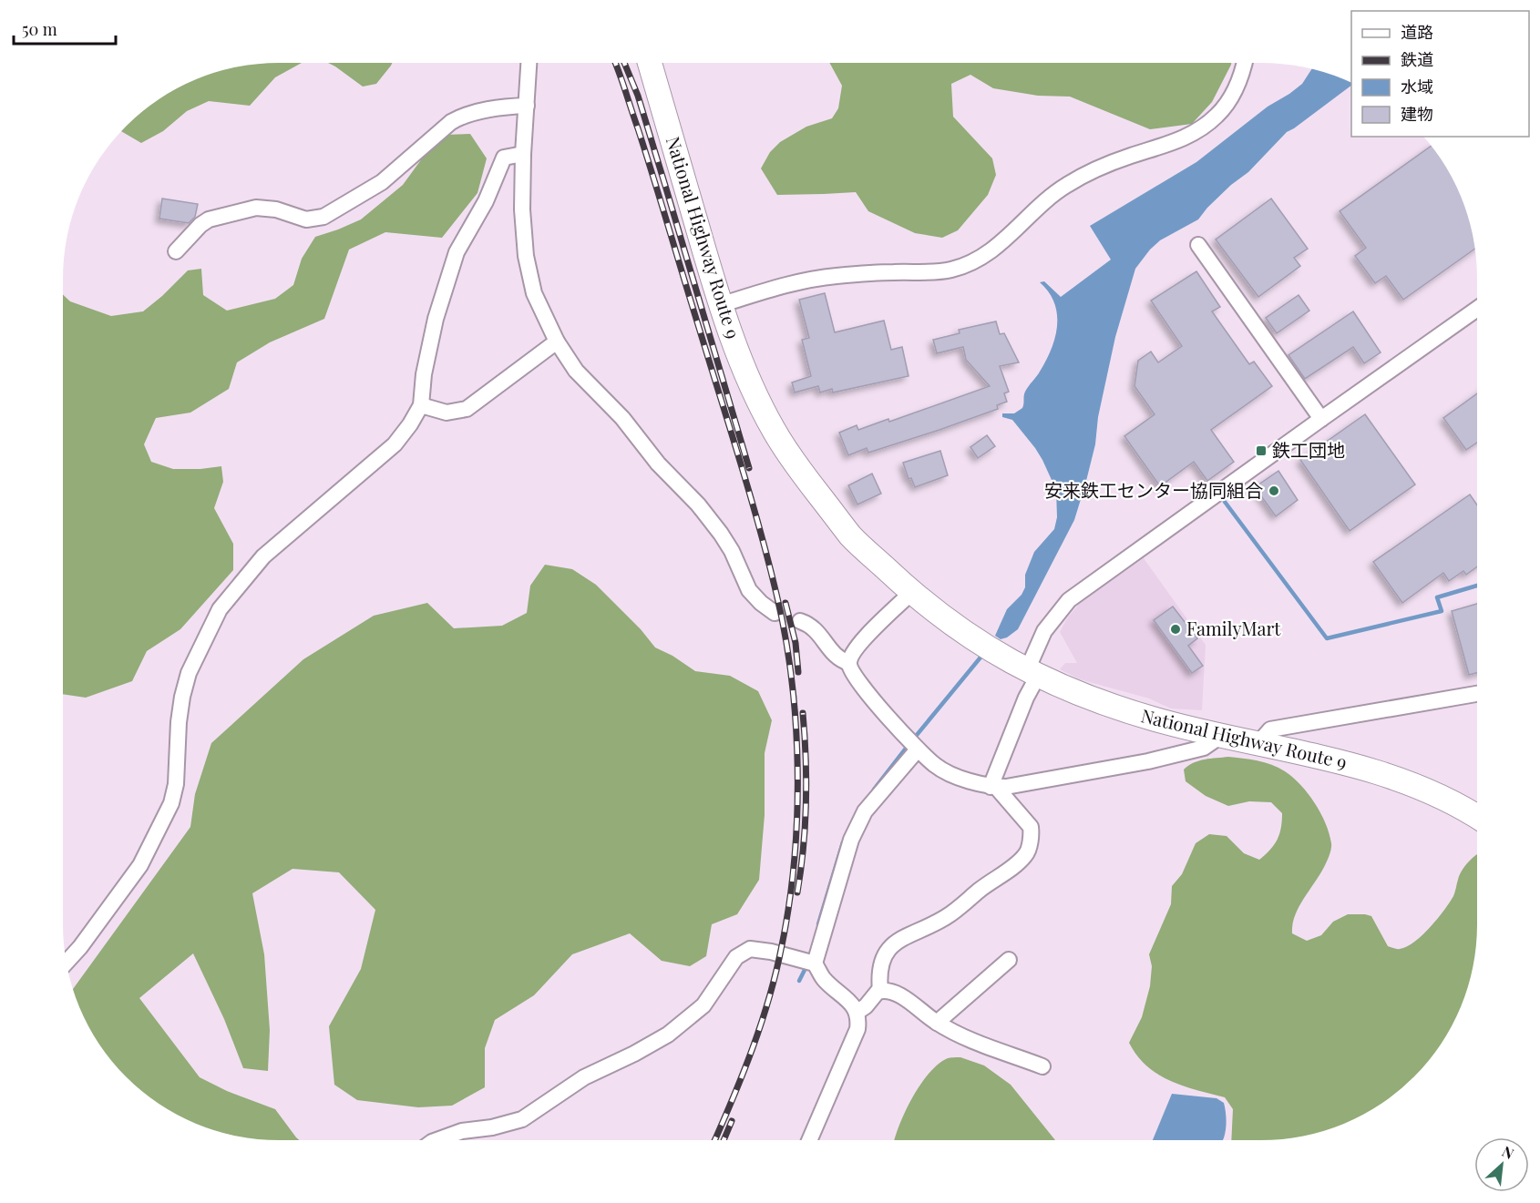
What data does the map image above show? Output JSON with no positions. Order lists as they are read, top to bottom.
{
  "streets": {
    "highway": ["National Highway Route 9"]
  },
  "places": {
    "transit": ["鉄工団地"],
    "other": ["安来鉄工センター協同組合", "FamilyMart"]
  },
  "legend": [
    "道路",
    "鉄道",
    "水域",
    "建物"
  ],
  "scale_bar": "50 m",
  "north": "top right"
}
